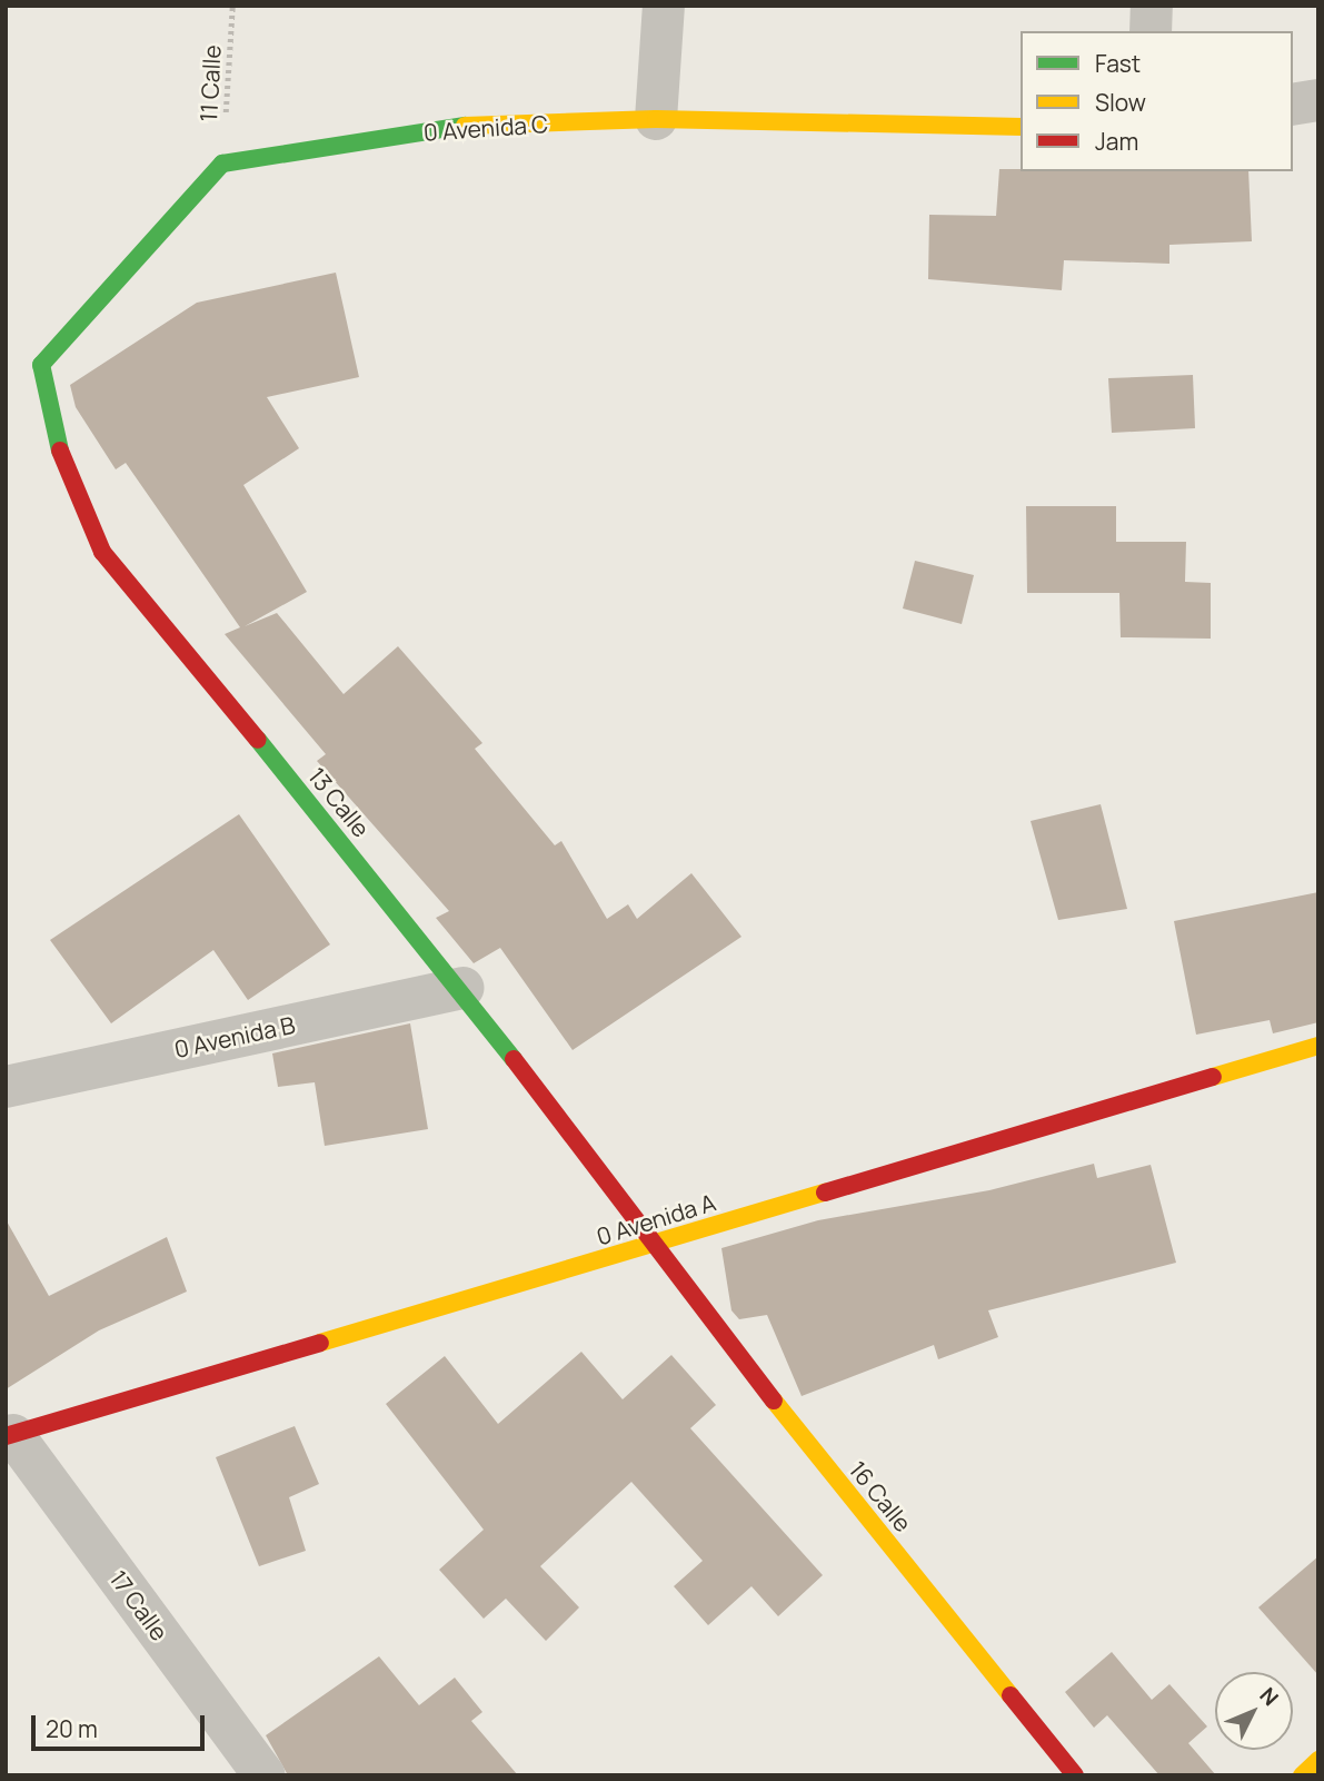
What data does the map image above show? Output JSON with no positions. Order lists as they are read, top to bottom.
{
  "streets": {
    "street": [
      "0 Avenida C",
      "13 Calle",
      "0 Avenida B",
      "0 Avenida A",
      "16 Calle",
      "17 Calle"
    ],
    "path": ["11 Calle"]
  },
  "crossings": [
    ["11 Calle", "0 Avenida C"],
    ["11 Calle", "13 Calle"],
    ["0 Avenida C", "13 Calle"],
    ["13 Calle", "0 Avenida B"],
    ["13 Calle", "0 Avenida A"],
    ["13 Calle", "16 Calle"],
    ["0 Avenida A", "16 Calle"],
    ["0 Avenida A", "17 Calle"]
  ],
  "legend": ["Fast", "Slow", "Jam"],
  "scale_bar": "20 m",
  "north": "top right"
}
